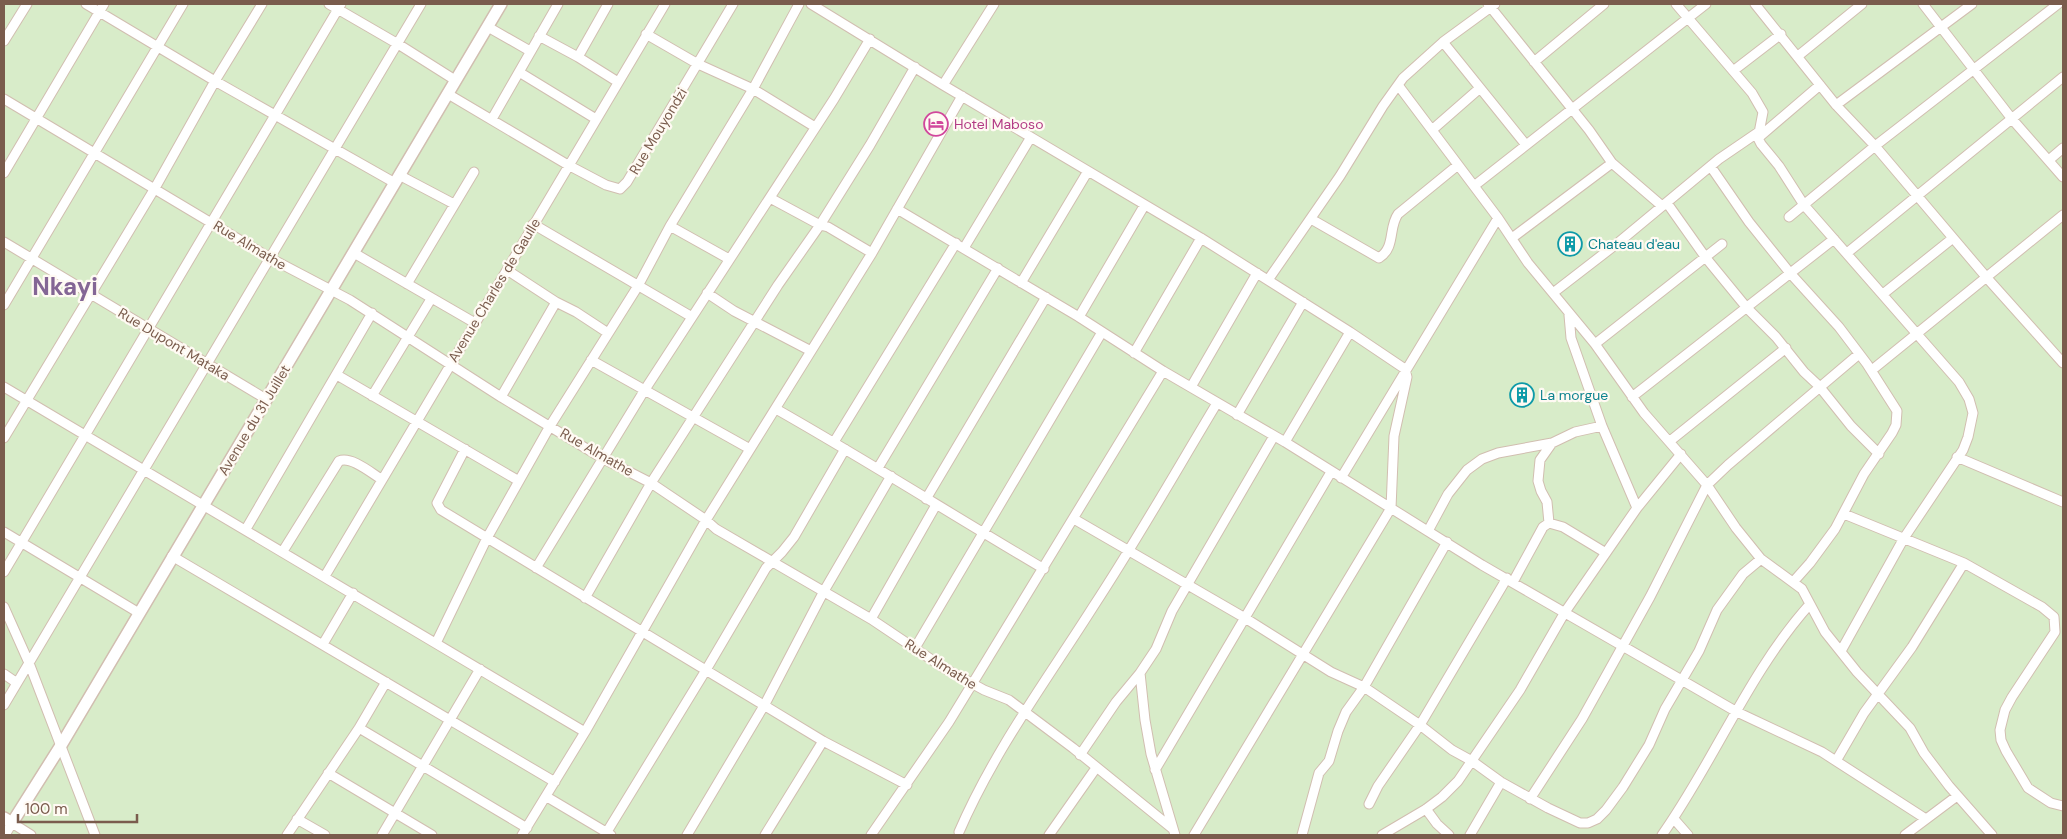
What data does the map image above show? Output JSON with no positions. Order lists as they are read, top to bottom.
{
  "streets": {
    "street": [
      "Rue Mouyondzi",
      "Rue Almathe",
      "Avenue Charles de Gaulle",
      "Rue Dupont Mataka",
      "Avenue du 31 Juillet"
    ]
  },
  "crossings": [
    ["Rue Mouyondzi", "Avenue Charles de Gaulle"],
    ["Rue Mouyondzi", "Avenue du 31 Juillet"],
    ["Rue Almathe", "Avenue Charles de Gaulle"],
    ["Rue Almathe", "Avenue du 31 Juillet"],
    ["Rue Dupont Mataka", "Avenue du 31 Juillet"]
  ],
  "districts": ["Nkayi"],
  "places": {
    "hotel": ["Hotel Maboso"],
    "building": ["Chateau d'eau", "La morgue"]
  },
  "scale_bar": "100 m"
}
